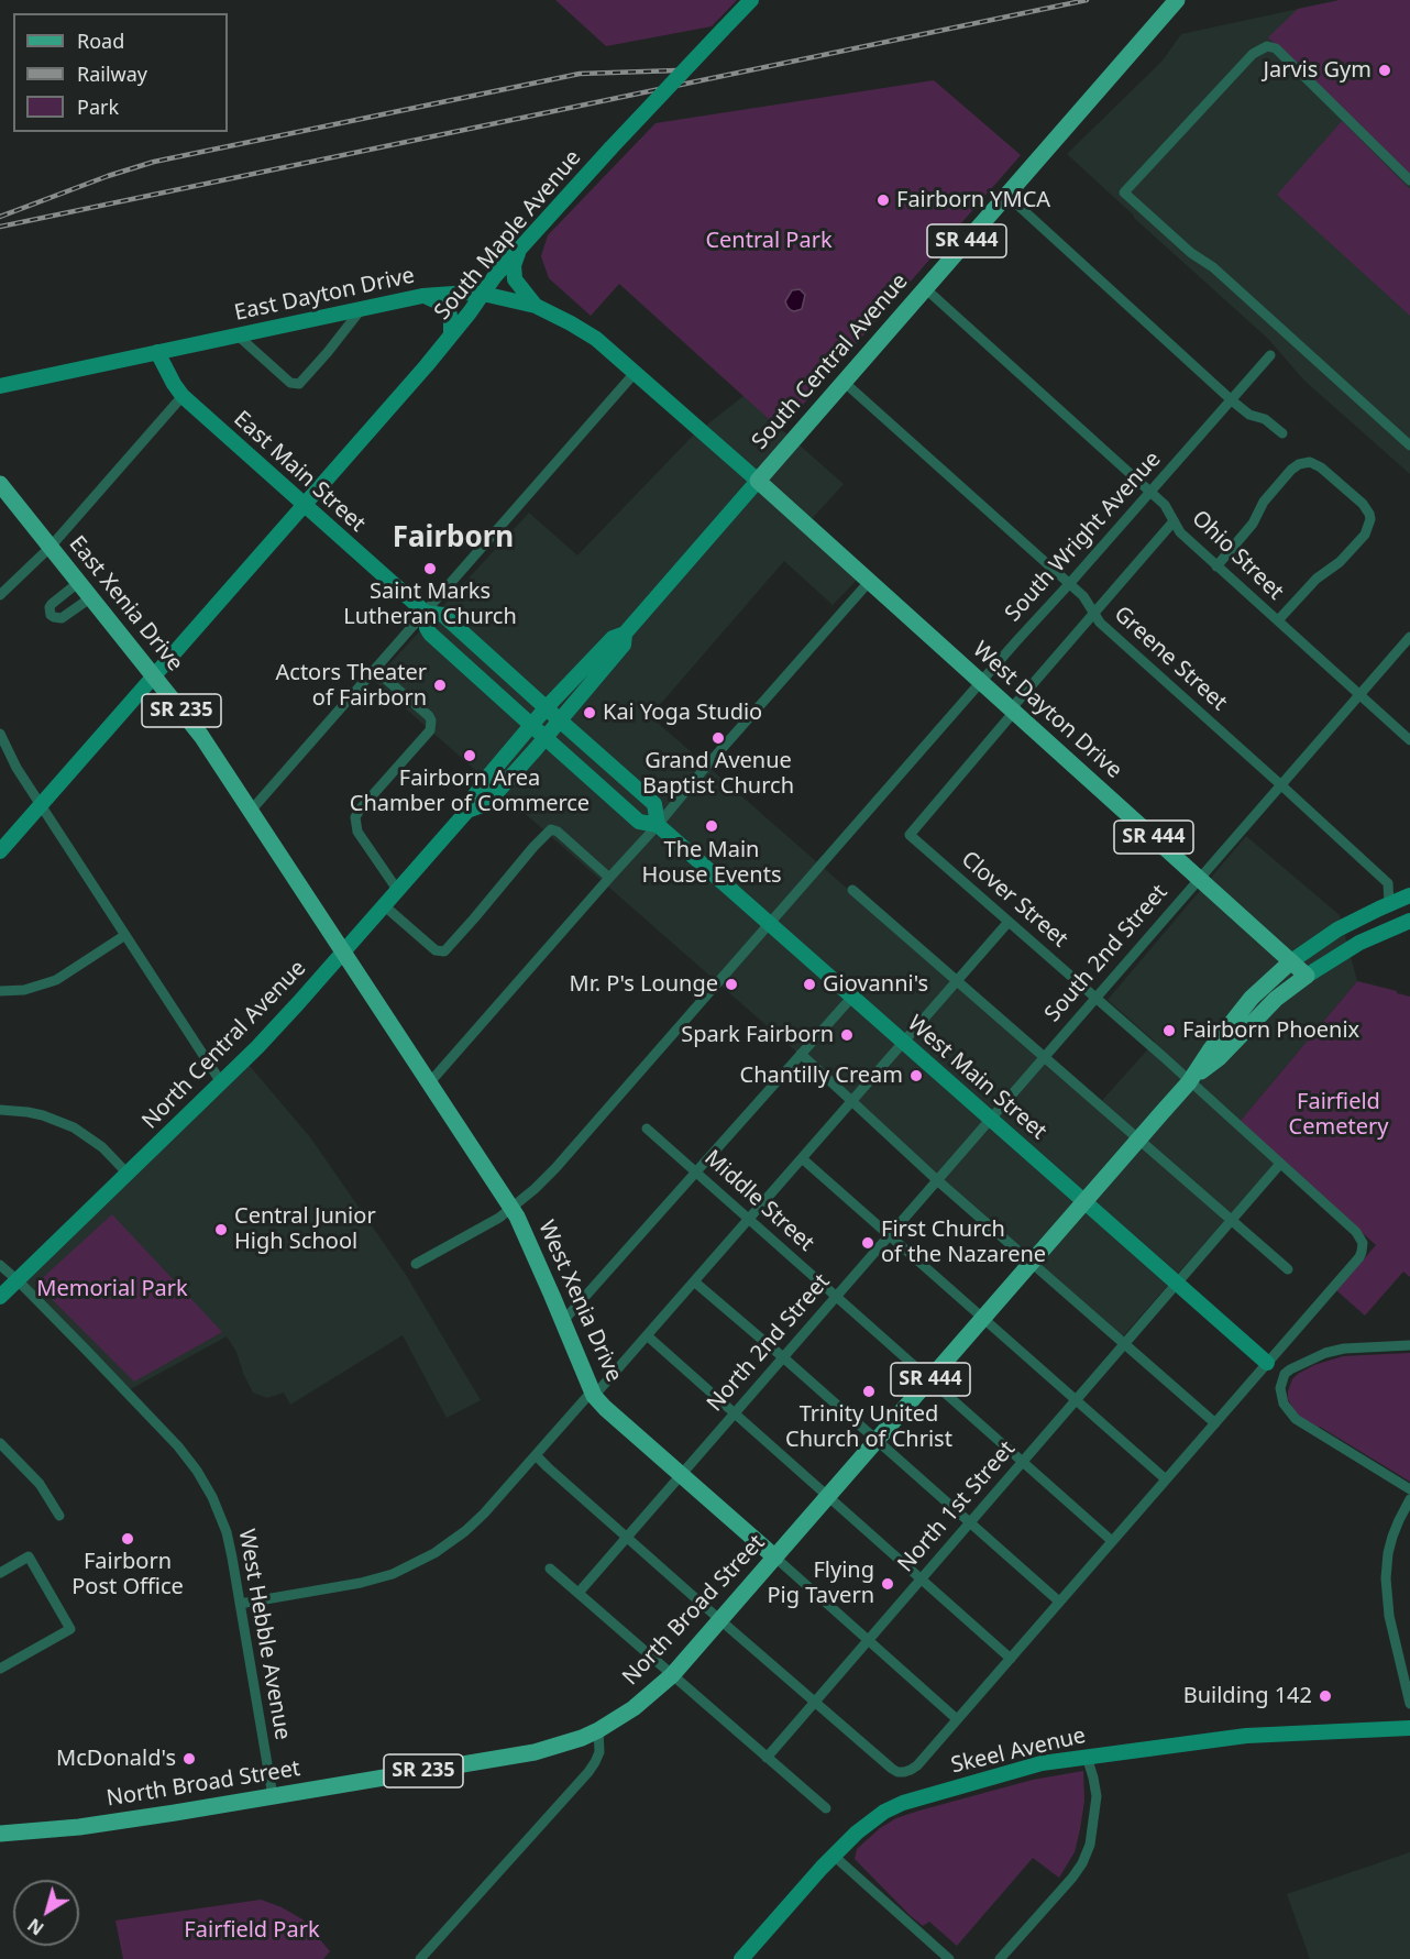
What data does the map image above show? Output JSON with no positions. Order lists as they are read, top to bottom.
{
  "streets": {
    "main road": [
      "SR 444",
      "South Central Avenue",
      "East Xenia Drive",
      "SR 235",
      "West Dayton Drive",
      "West Xenia Drive",
      "North Broad Street"
    ],
    "street": [
      "South Maple Avenue",
      "East Dayton Drive",
      "East Main Street",
      "South Wright Avenue",
      "Ohio Street",
      "Greene Street",
      "Clover Street",
      "South 2nd Street",
      "North Central Avenue",
      "West Main Street",
      "Middle Street",
      "North 2nd Street",
      "North 1st Street",
      "West Hebble Avenue",
      "Skeel Avenue"
    ]
  },
  "crossings": [
    ["South Maple Avenue", "East Dayton Drive"],
    ["South Maple Avenue", "East Main Street"],
    ["South Maple Avenue", "East Xenia Drive"],
    ["SR 444", "West Dayton Drive"],
    ["SR 444", "Clover Street"],
    ["SR 444", "West Main Street"],
    ["SR 444", "North Broad Street"],
    ["East Dayton Drive", "South Central Avenue"],
    ["East Dayton Drive", "East Main Street"],
    ["East Dayton Drive", "West Dayton Drive"],
    ["South Central Avenue", "East Main Street"],
    ["South Central Avenue", "Ohio Street"],
    ["South Central Avenue", "Greene Street"],
    ["South Central Avenue", "West Dayton Drive"],
    ["South Central Avenue", "North Central Avenue"],
    ["South Central Avenue", "West Main Street"],
    ["East Main Street", "North Central Avenue"],
    ["East Main Street", "West Main Street"],
    ["South Wright Avenue", "Ohio Street"],
    ["South Wright Avenue", "Greene Street"],
    ["South Wright Avenue", "West Dayton Drive"],
    ["South Wright Avenue", "West Main Street"],
    ["South Wright Avenue", "West Xenia Drive"],
    ["Ohio Street", "South 2nd Street"],
    ["East Xenia Drive", "North Central Avenue"],
    ["East Xenia Drive", "West Xenia Drive"],
    ["Greene Street", "South 2nd Street"],
    ["West Dayton Drive", "Clover Street"],
    ["West Dayton Drive", "South 2nd Street"],
    ["Clover Street", "South 2nd Street"],
    ["Clover Street", "West Main Street"],
    ["Clover Street", "North 1st Street"],
    ["South 2nd Street", "West Main Street"],
    ["South 2nd Street", "North 2nd Street"],
    ["North Central Avenue", "West Main Street"],
    ["North Central Avenue", "West Xenia Drive"],
    ["North Central Avenue", "West Hebble Avenue"],
    ["West Main Street", "North 2nd Street"],
    ["West Main Street", "North 1st Street"],
    ["West Main Street", "North Broad Street"],
    ["Middle Street", "North 2nd Street"],
    ["Middle Street", "North 1st Street"],
    ["Middle Street", "North Broad Street"],
    ["West Xenia Drive", "North 2nd Street"],
    ["West Xenia Drive", "North 1st Street"],
    ["West Xenia Drive", "North Broad Street"],
    ["North Broad Street", "West Hebble Avenue"]
  ],
  "districts": ["Fairborn"],
  "parks": [
    "Central Park",
    "Fairfield Cemetery",
    "Memorial Park",
    "Fairfield Park"
  ],
  "places": [
    "Jarvis Gym",
    "Fairborn YMCA",
    "Saint Marks Lutheran Church",
    "Actors Theater of Fairborn",
    "Kai Yoga Studio",
    "Grand Avenue Baptist Church",
    "Fairborn Area Chamber of Commerce",
    "The Main House Events",
    "Mr. P's Lounge",
    "Giovanni's",
    "Fairborn Phoenix",
    "Spark Fairborn",
    "Chantilly Cream",
    "Central Junior High School",
    "First Church of the Nazarene",
    "Trinity United Church of Christ",
    "Fairborn Post Office",
    "Flying Pig Tavern",
    "Building 142",
    "McDonald's"
  ],
  "legend": ["Road", "Railway", "Park"],
  "north": "bottom left"
}
